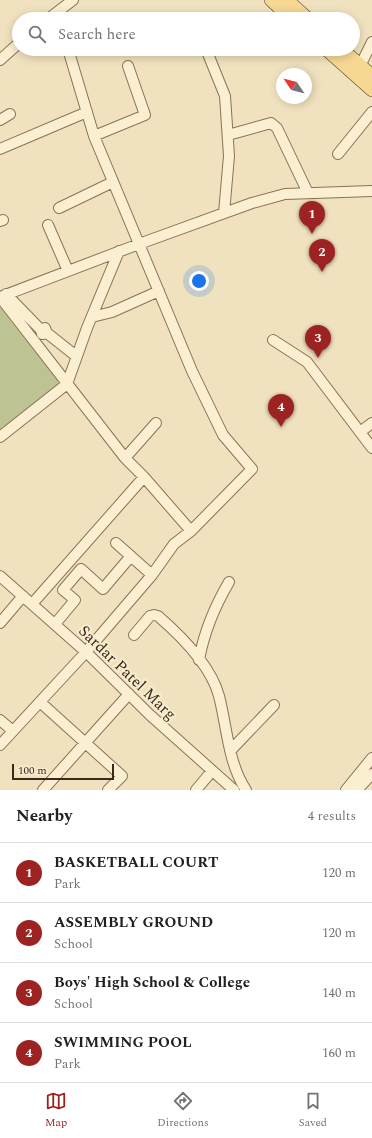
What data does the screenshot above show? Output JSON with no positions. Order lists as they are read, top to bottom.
{
  "streets": {
    "street": ["Sardar Patel Marg"]
  },
  "scale_bar": "100 m",
  "north": "top left",
  "page": {
    "search": "Search here",
    "pins": [
      "1",
      "2",
      "3",
      "4"
    ],
    "scale": "100 m",
    "heading": ["Nearby", "4 results"],
    "list": [
      {
        "mark": "1",
        "name": "BASKETBALL COURT",
        "note": "Park",
        "value": "120 m"
      },
      {
        "mark": "2",
        "name": "ASSEMBLY GROUND",
        "note": "School",
        "value": "120 m"
      },
      {
        "mark": "3",
        "name": "Boys' High School & College",
        "note": "School",
        "value": "140 m"
      },
      {
        "mark": "4",
        "name": "SWIMMING POOL",
        "note": "Park",
        "value": "160 m"
      }
    ],
    "nav": ["Map", "Directions", "Saved"]
  }
}
